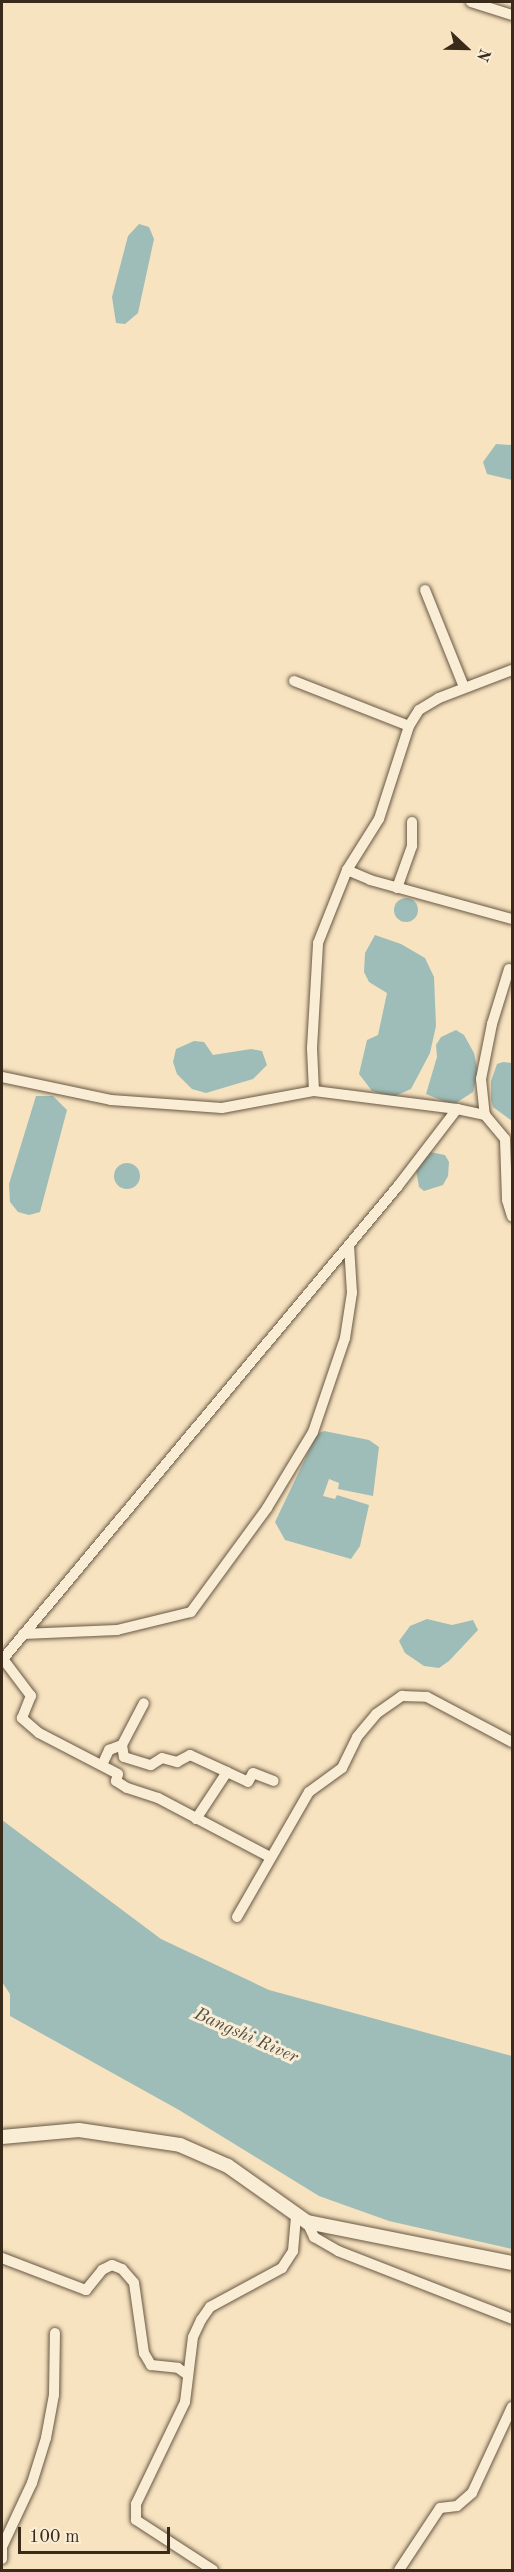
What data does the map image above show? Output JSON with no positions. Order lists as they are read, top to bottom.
{
  "water": ["Bangshi River"],
  "scale_bar": "100 m",
  "north": "right"
}
